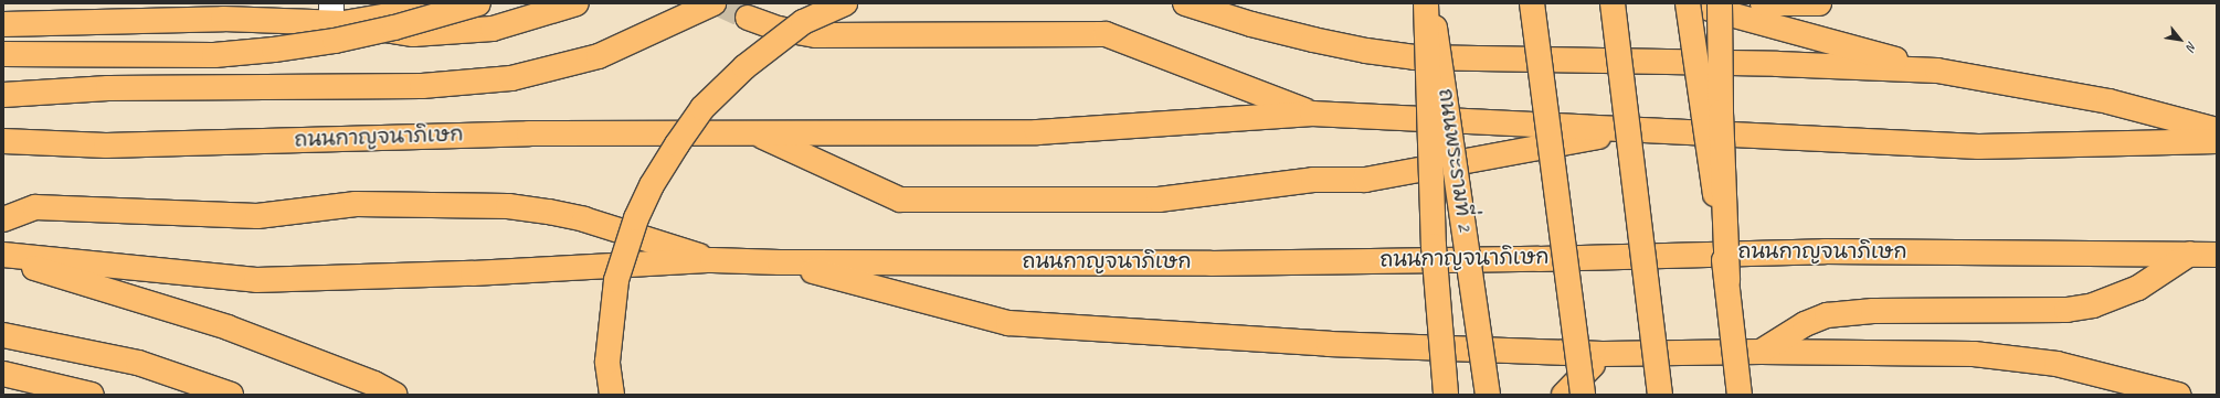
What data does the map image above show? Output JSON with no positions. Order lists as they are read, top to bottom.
{
  "streets": {
    "main road": ["ถนนกาญจนาภิเษก", "ถนนพระรามที่ 2"]
  },
  "north": "bottom right"
}
